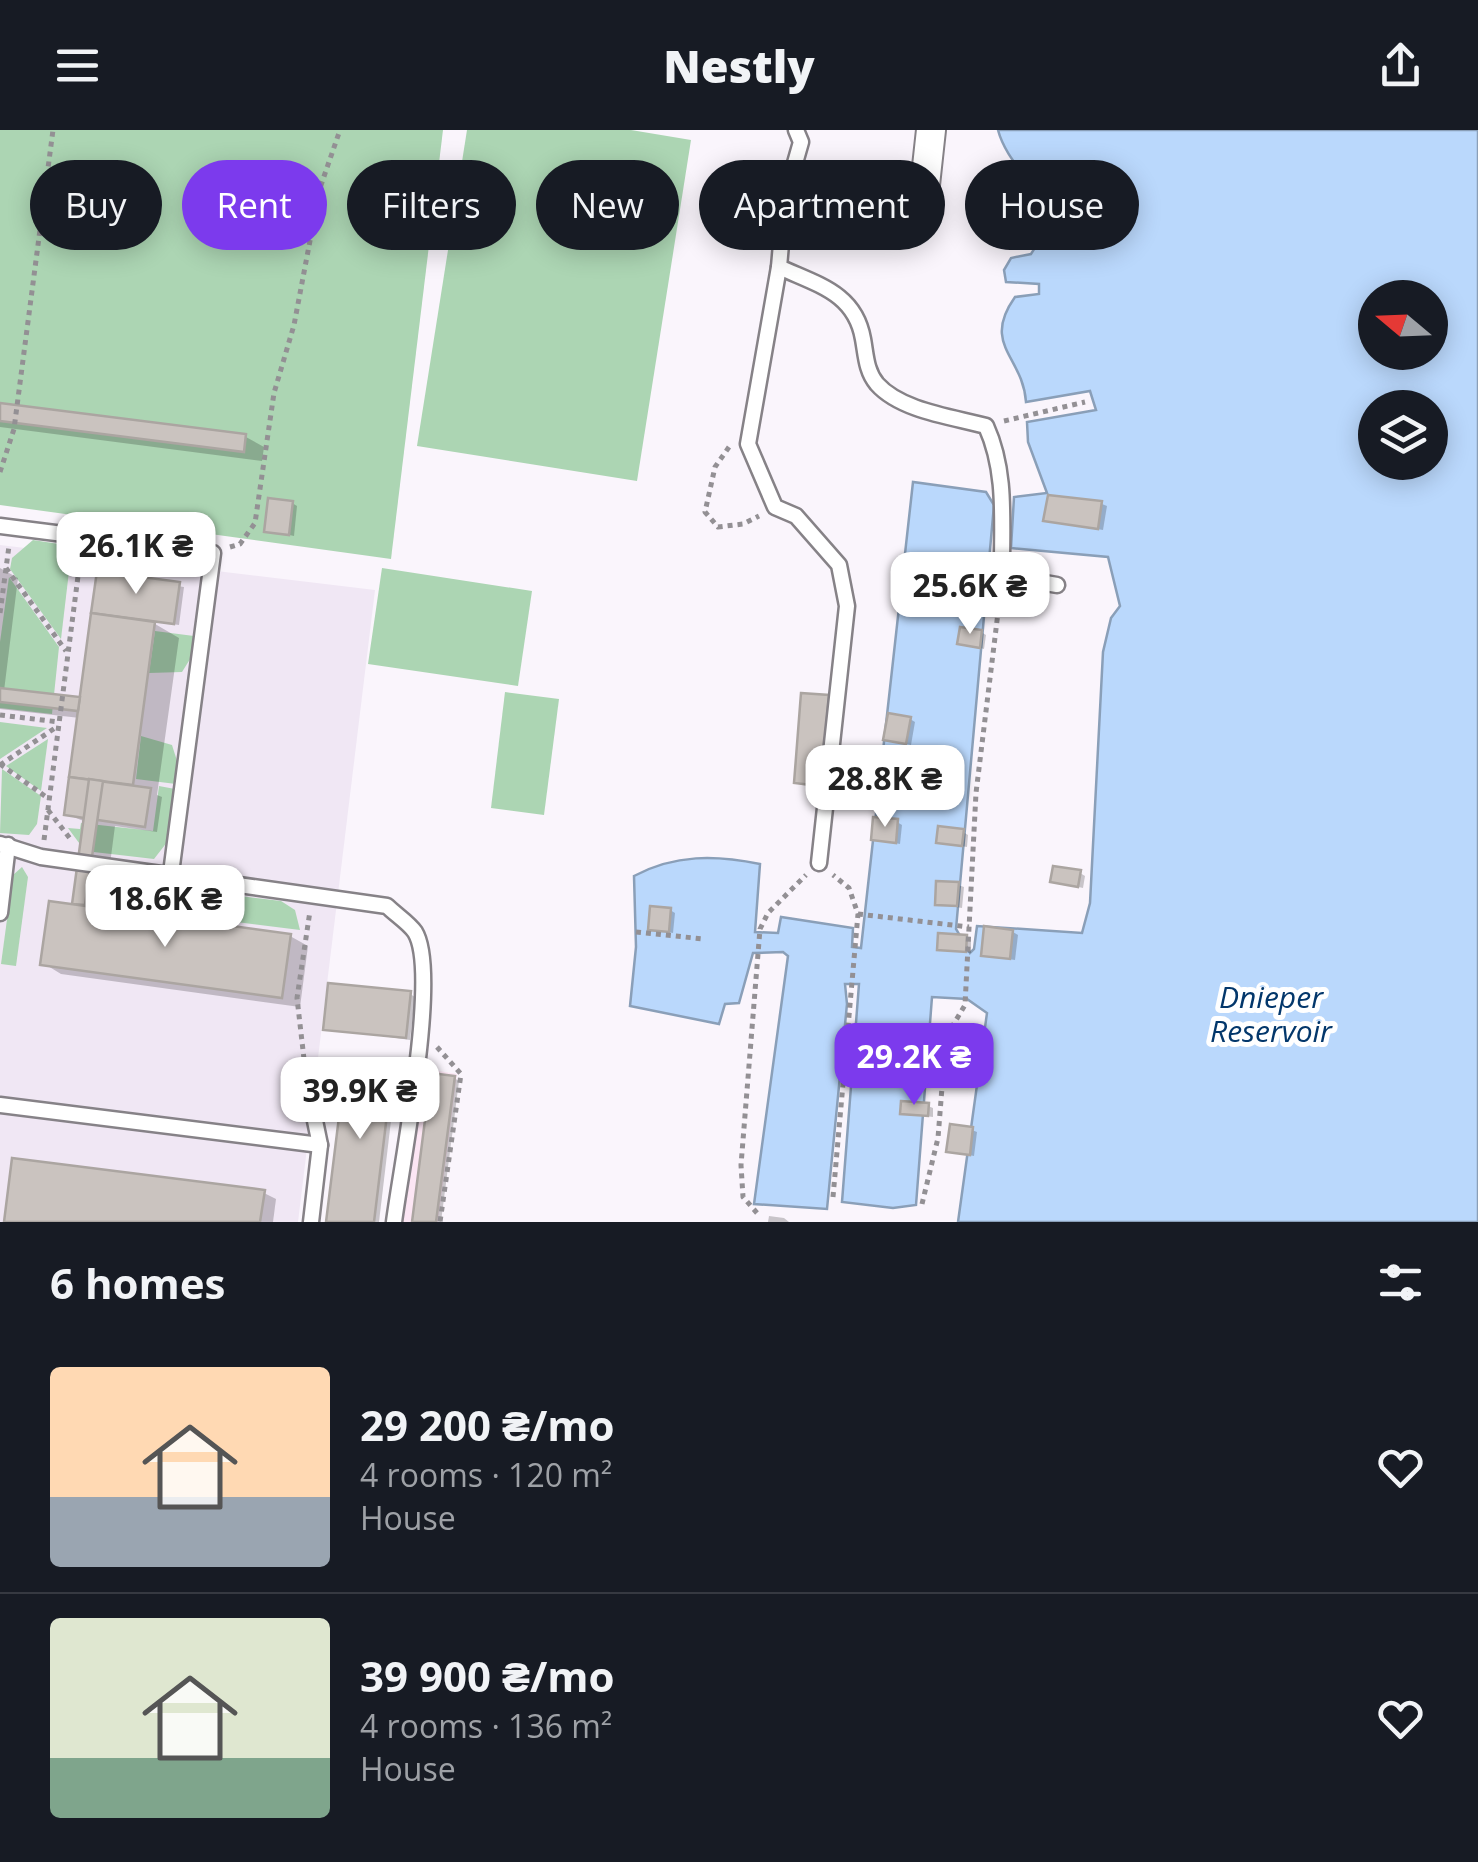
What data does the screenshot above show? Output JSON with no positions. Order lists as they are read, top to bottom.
{
  "water": ["Dnieper Reservoir"],
  "north": "left",
  "page": {
    "header": "Nestly",
    "chip": [
      "Buy",
      "Rent",
      "Filters",
      "New",
      "Apartment",
      "House"
    ],
    "price": [
      "26.1K ₴",
      "25.6K ₴",
      "28.8K ₴",
      "18.6K ₴",
      "29.2K ₴",
      "39.9K ₴"
    ],
    "heading": "6 homes",
    "list": [
      {
        "name": "29 200 ₴/mo",
        "note": "4 rooms · 120 m² · House"
      },
      {
        "name": "39 900 ₴/mo",
        "note": "4 rooms · 136 m² · House"
      }
    ]
  }
}
